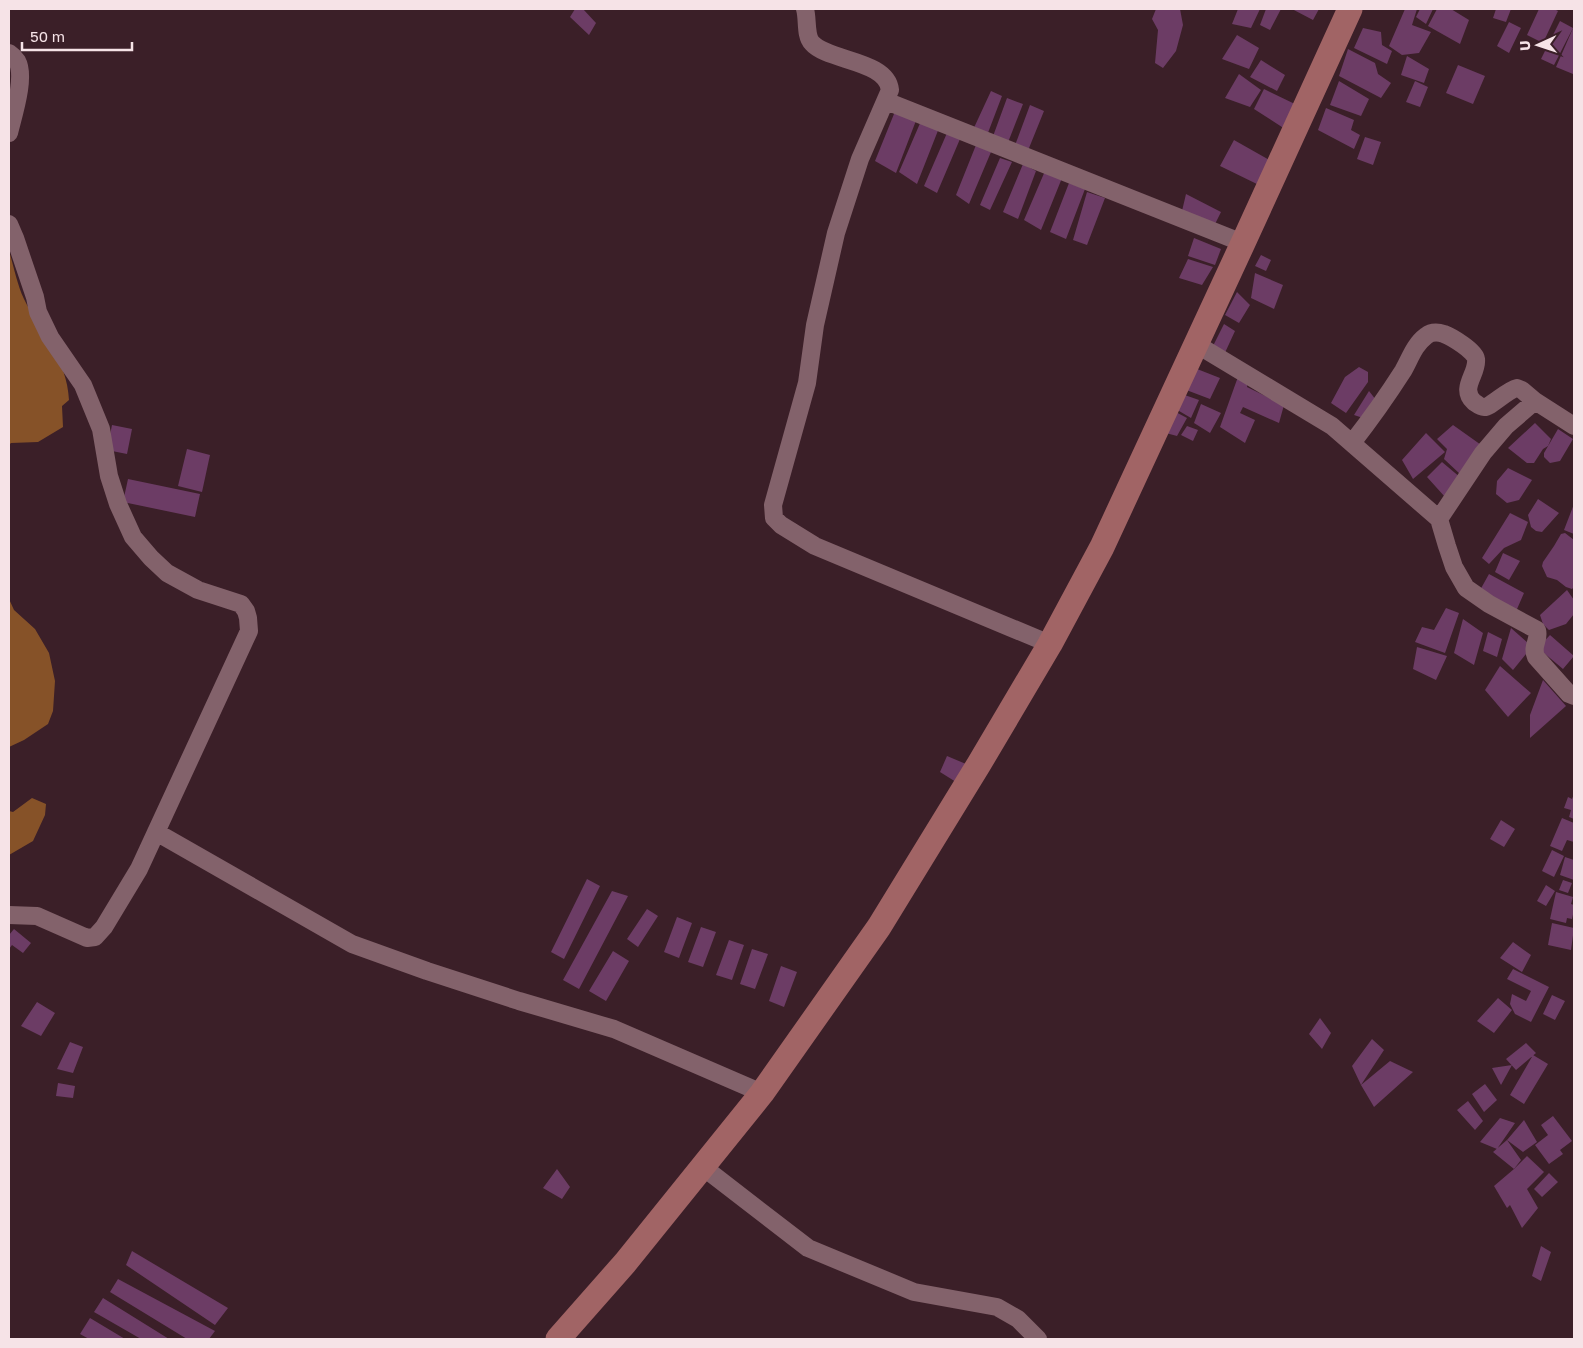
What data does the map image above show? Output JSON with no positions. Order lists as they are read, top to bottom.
{
  "scale_bar": "50 m",
  "north": "left"
}
